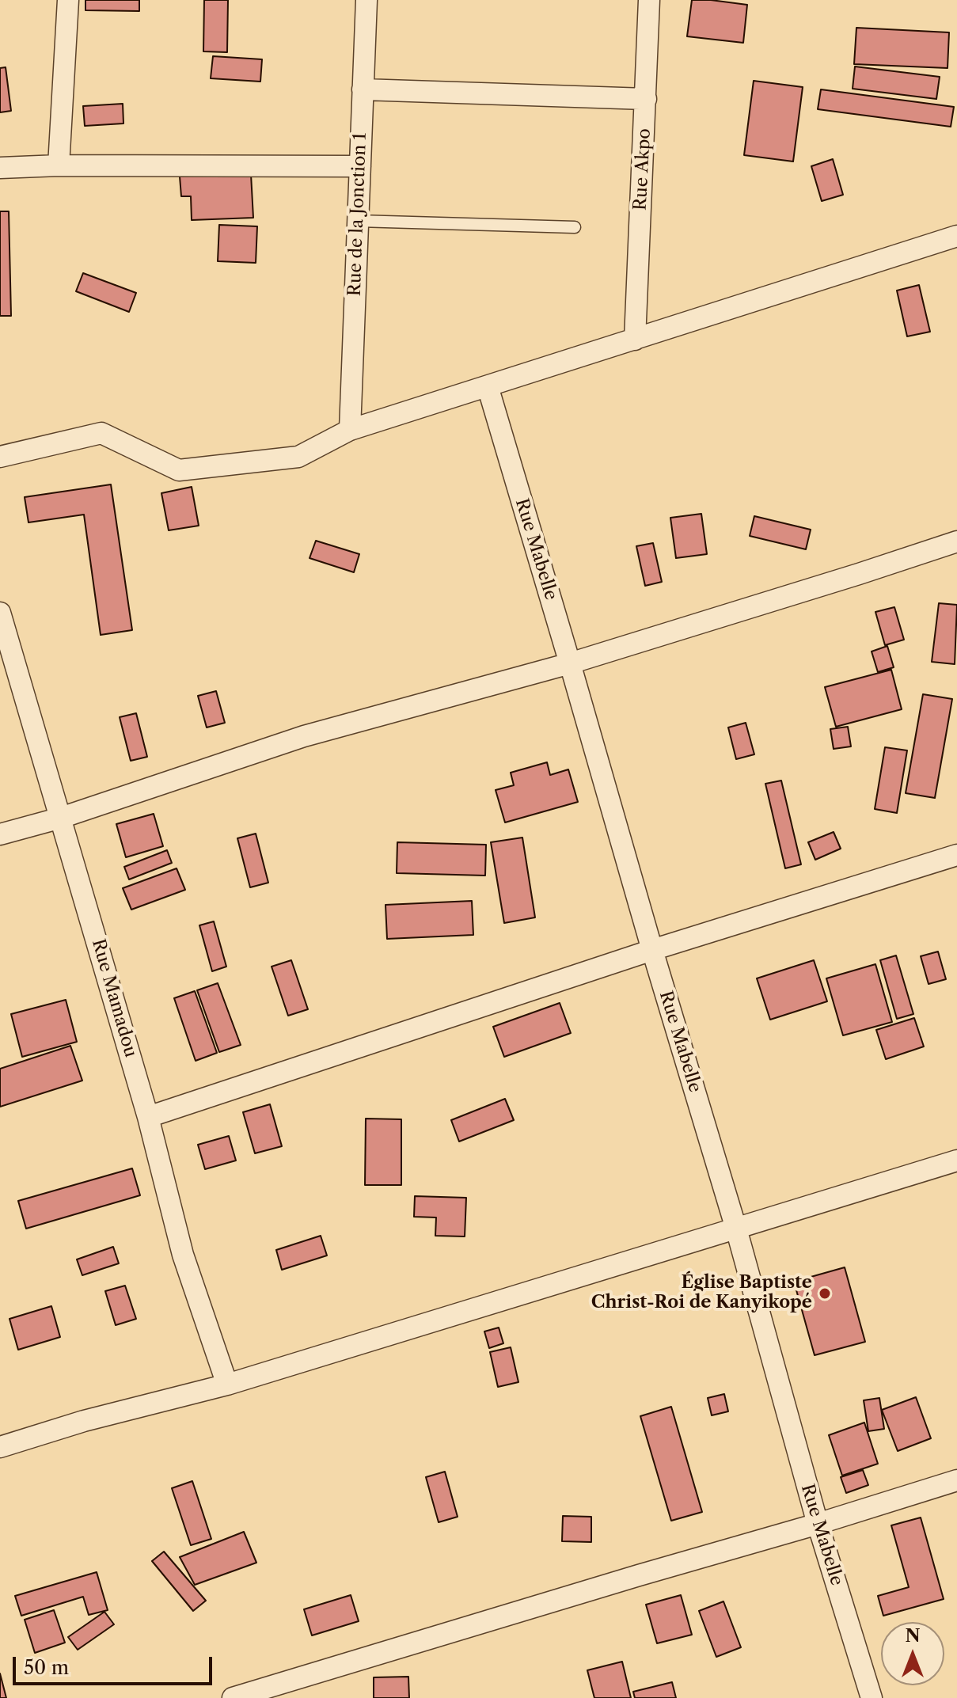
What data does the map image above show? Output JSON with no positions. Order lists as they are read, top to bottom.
{
  "streets": {
    "street": [
      "Rue Akpo",
      "Rue de la Jonction 1",
      "Rue Mabelle",
      "Rue Mamadou"
    ]
  },
  "places": ["Église Baptiste Christ-Roi de Kanyikopé"],
  "scale_bar": "50 m",
  "north": "top"
}
